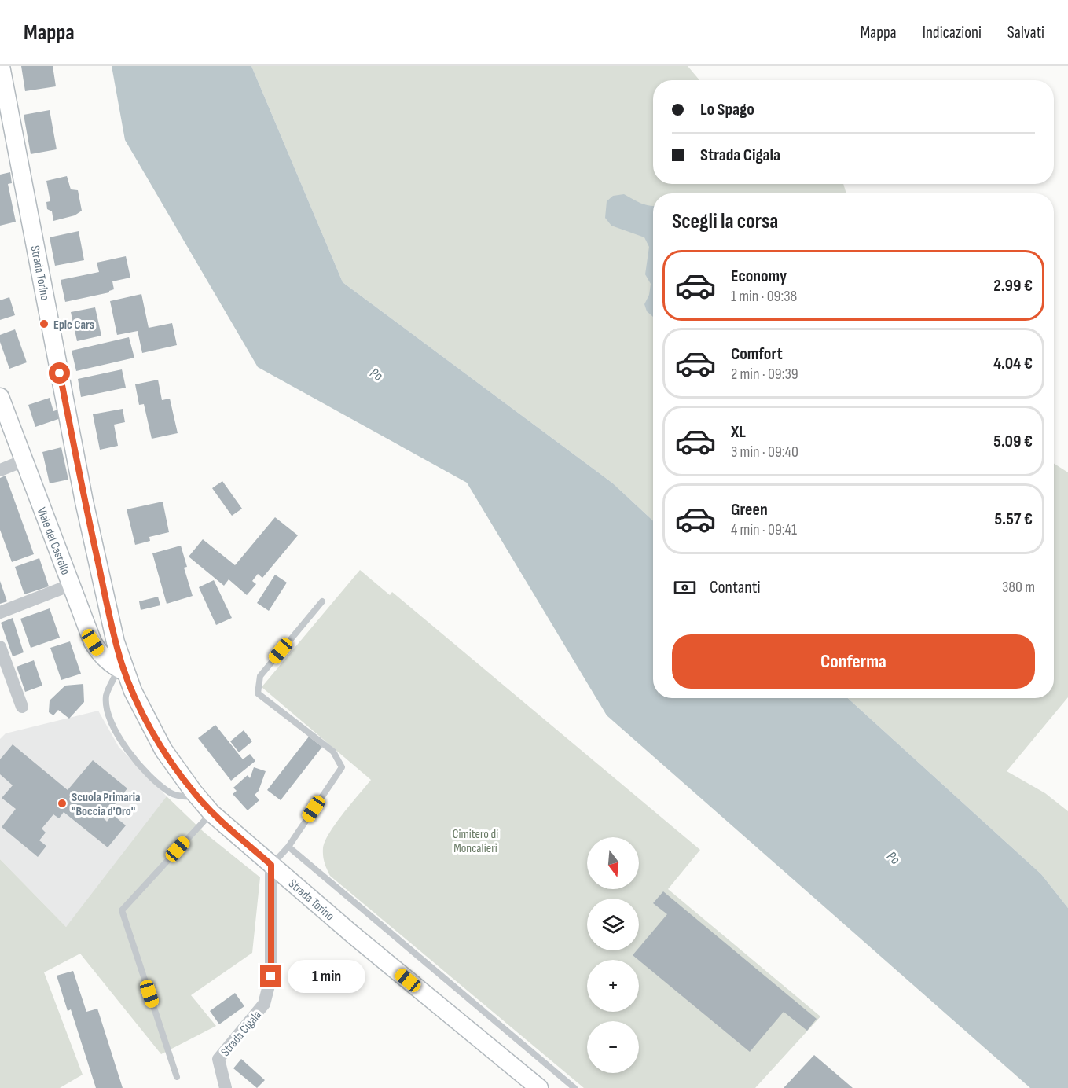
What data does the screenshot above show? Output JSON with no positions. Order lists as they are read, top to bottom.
{
  "streets": {
    "main road": ["Strada Torino", "Viale del Castello"],
    "street": ["Strada Cigala"]
  },
  "crossings": [
    ["Strada Torino", "Viale del Castello"],
    ["Strada Torino", "Strada Cigala"]
  ],
  "water": ["Po"],
  "parks": ["Cimitero di Moncalieri"],
  "places": ["Epic Cars", "Scuola Primaria \"Boccia d'Oro\""],
  "north": "bottom",
  "page": {
    "header": "Mappa",
    "nav": ["Mappa", "Indicazioni", "Salvati"],
    "banner": ["Lo Spago", "Strada Cigala"],
    "heading": "Scegli la corsa",
    "list": [
      {
        "name": "Economy",
        "note": "1 min · 09:38",
        "value": "2.99 €"
      },
      {
        "name": "Comfort",
        "note": "2 min · 09:39",
        "value": "4.04 €"
      },
      {
        "name": "XL",
        "note": "3 min · 09:40",
        "value": "5.09 €"
      },
      {
        "name": "Green",
        "note": "4 min · 09:41",
        "value": "5.57 €"
      }
    ],
    "pay": ["Contanti", "380 m"],
    "buttons": "Conferma",
    "map_buttons": ["+", "−"],
    "bubble": "1 min"
  }
}
